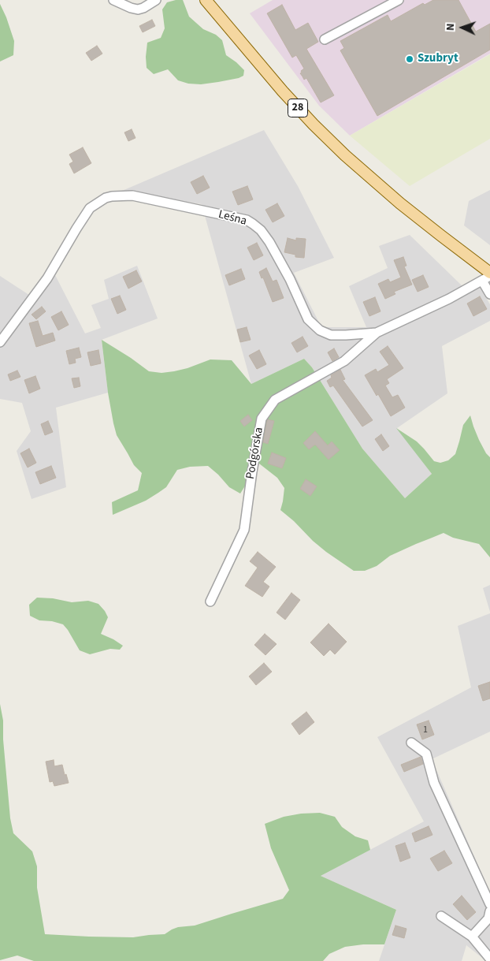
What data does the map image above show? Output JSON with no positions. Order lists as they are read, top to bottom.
{
  "streets": {
    "main road": ["28"],
    "street": ["Leśna", "Podgórska"]
  },
  "crossings": [
    ["28", "Leśna"],
    ["Leśna", "Podgórska"]
  ],
  "places": ["Szubryt"],
  "house_numbers": ["1"],
  "north": "left"
}
